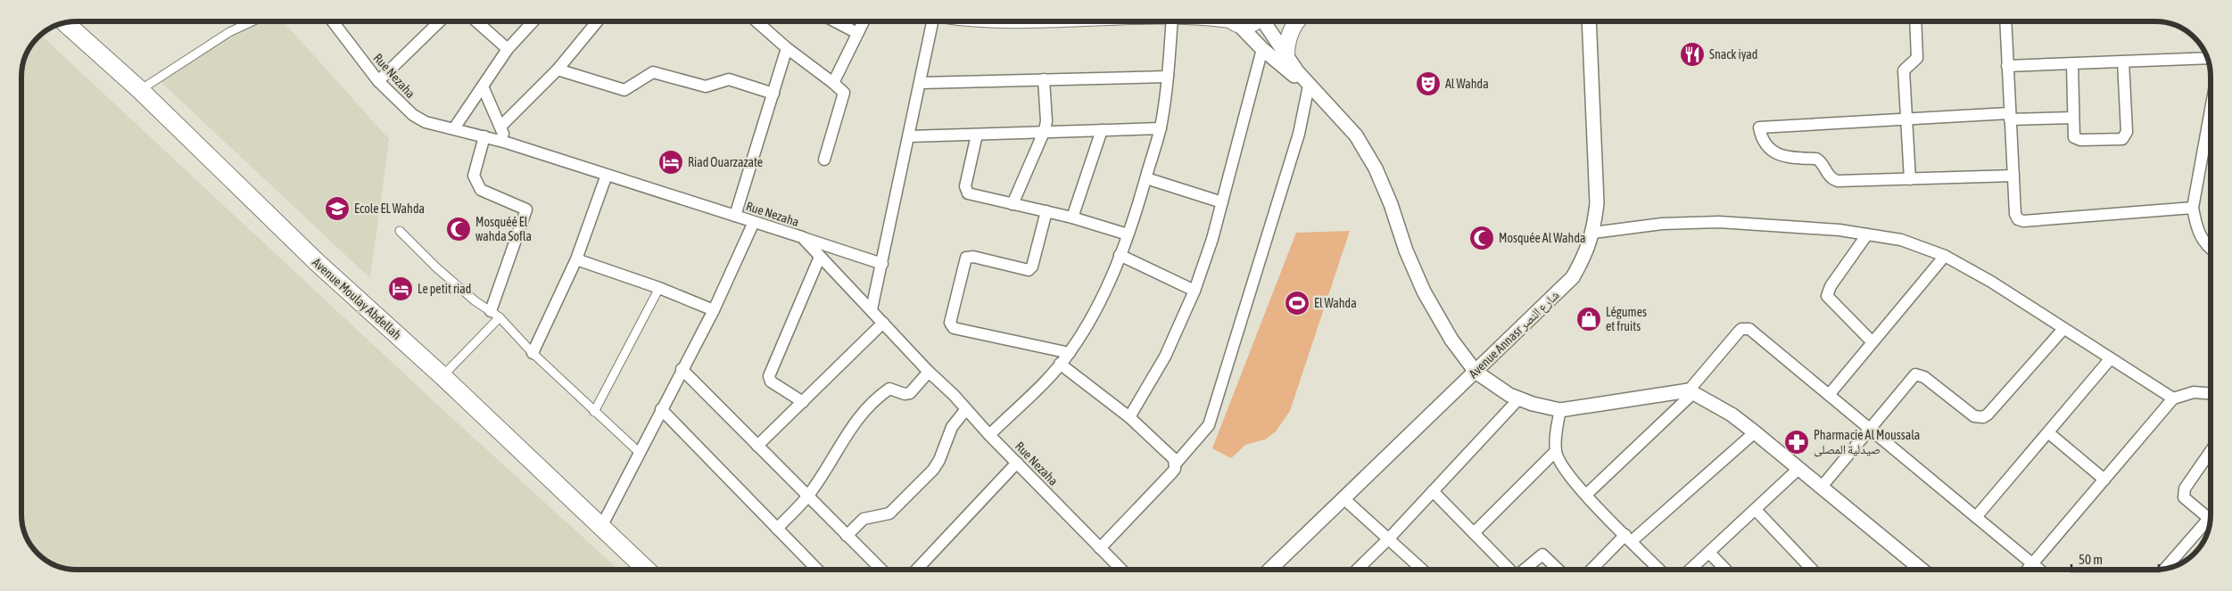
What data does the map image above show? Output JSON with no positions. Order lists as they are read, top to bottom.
{
  "streets": {
    "main road": ["Avenue Moulay Abdellah"],
    "street": ["Rue Nezaha", "Avenue Annasr شارع النصر"]
  },
  "places": {
    "restaurant": ["Snack iyad"],
    "theatre": ["Al Wahda"],
    "hotel": ["Riad Ouarzazate", "Le petit riad"],
    "school or university": ["Ecole EL Wahda"],
    "mosque": ["Mosquéé El wahda Sofla", "Mosquée Al Wahda"],
    "sports": ["El Wahda"],
    "shop": ["Légumes et fruits"],
    "pharmacy": ["Pharmacie Al Moussala صيدلية المصلى"]
  },
  "scale_bar": "50 m"
}
